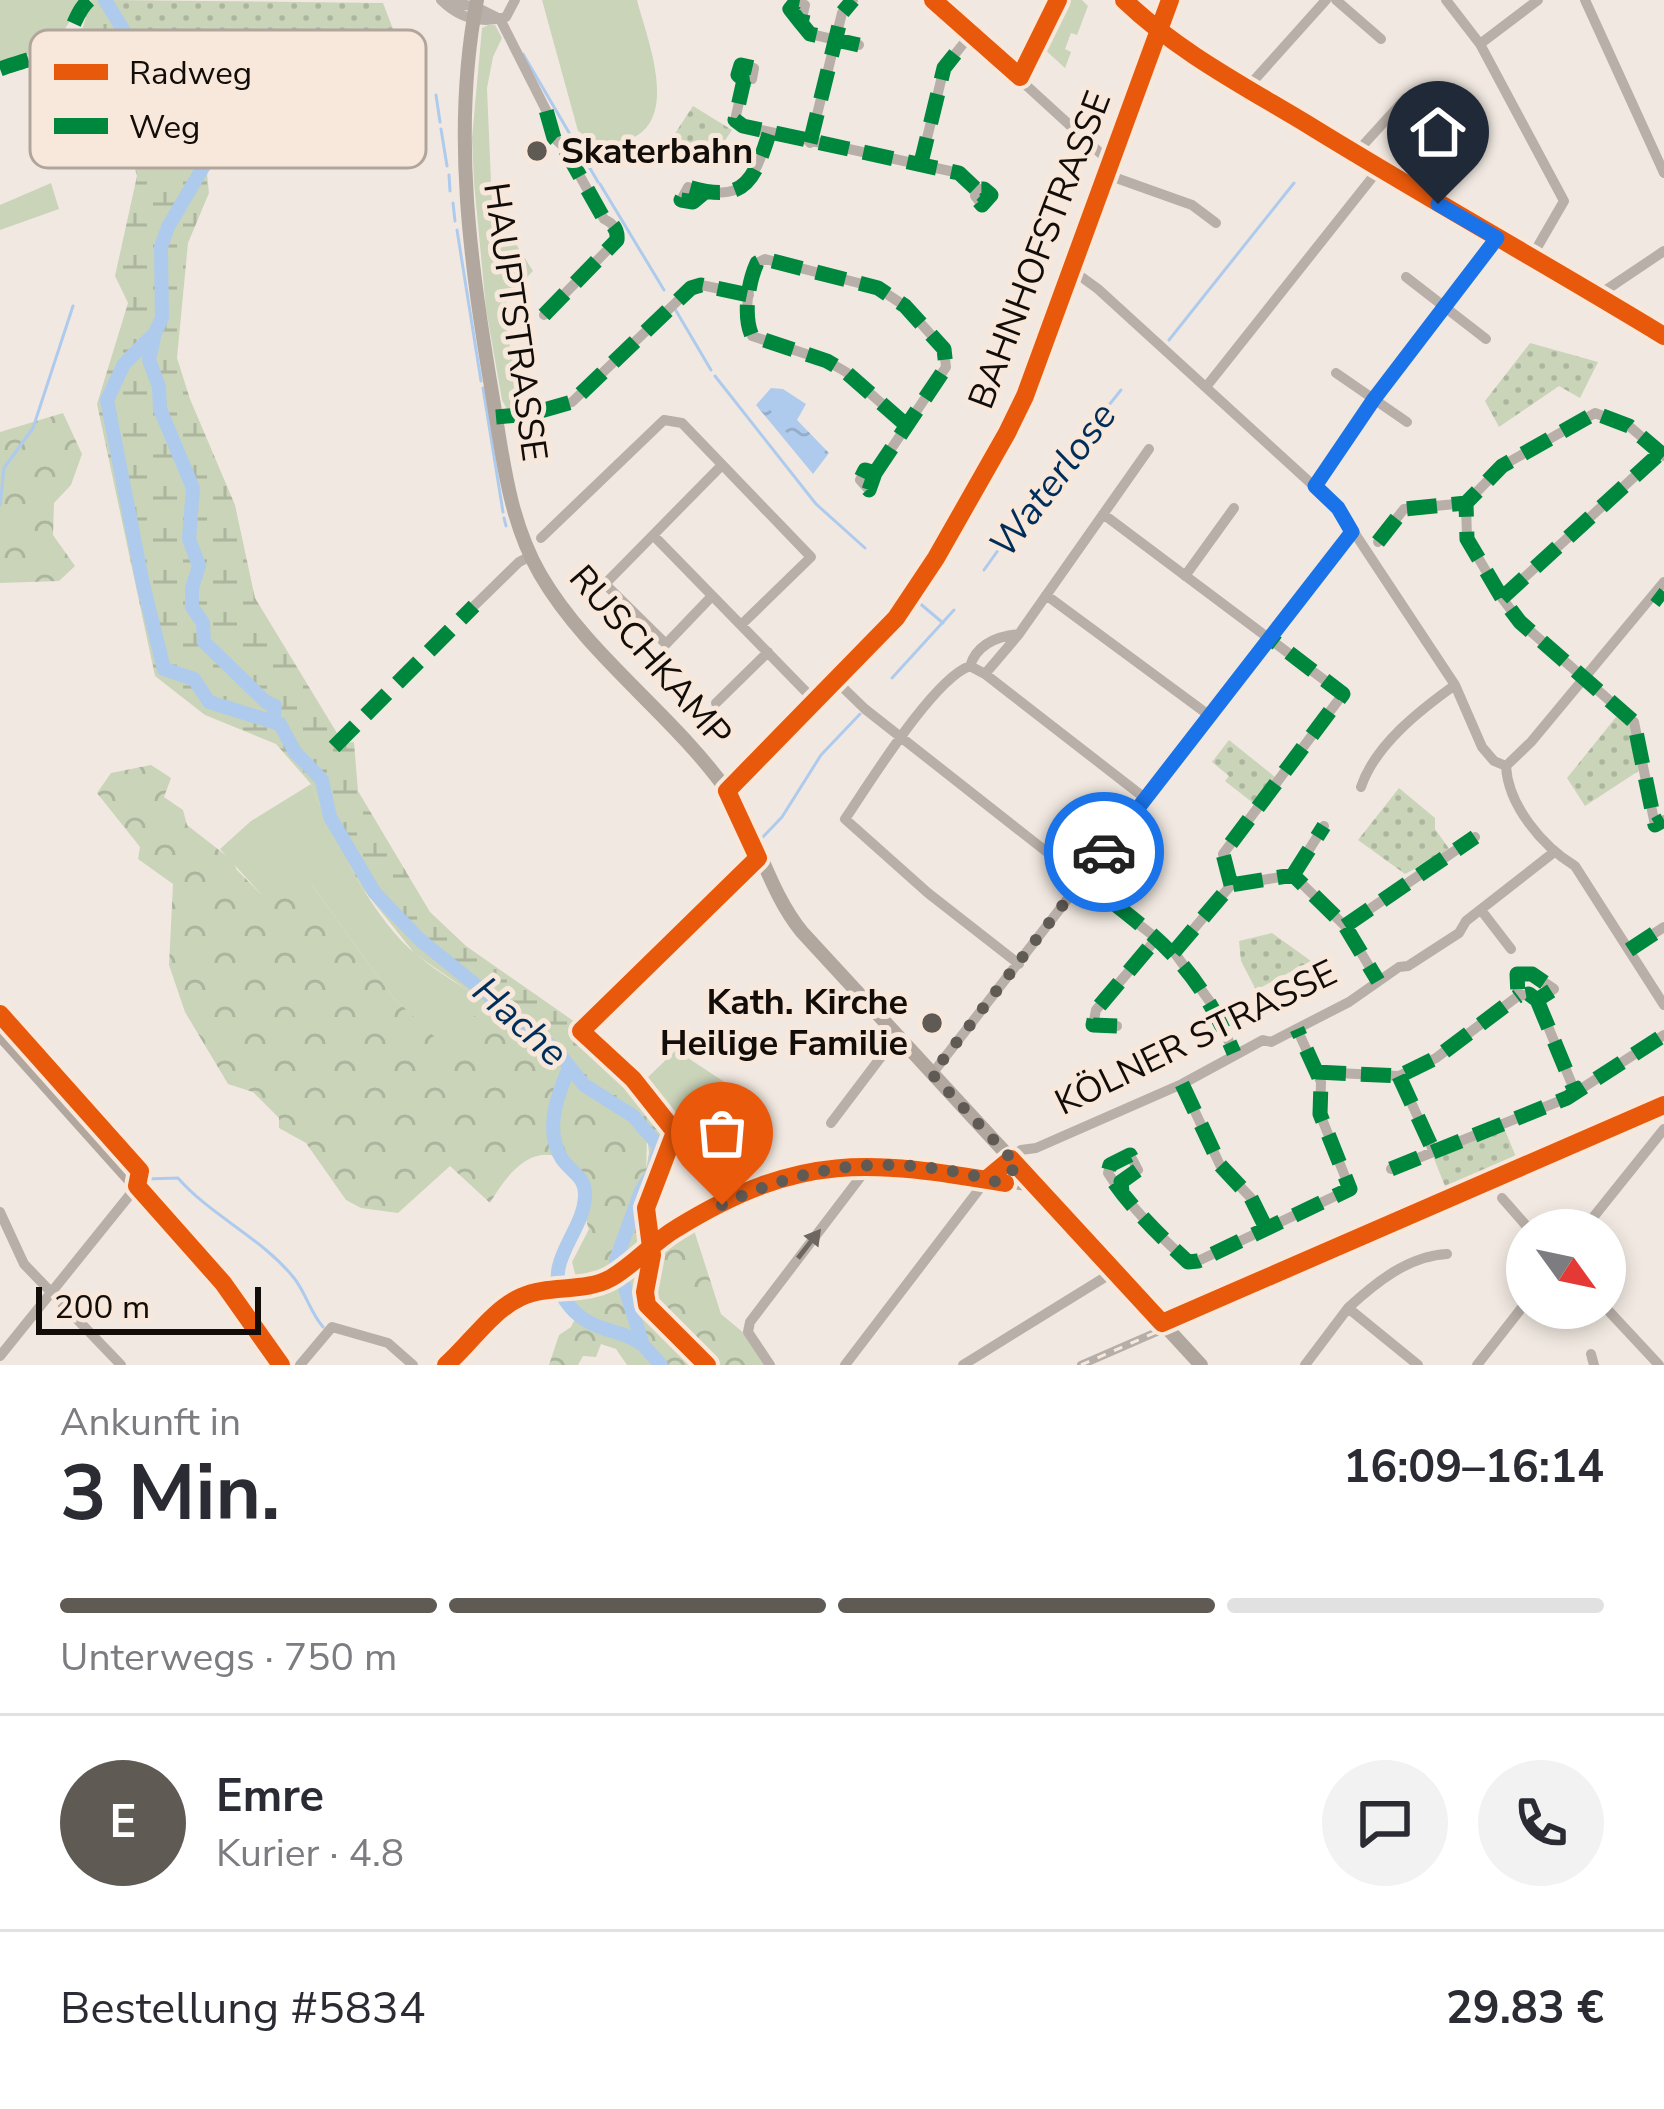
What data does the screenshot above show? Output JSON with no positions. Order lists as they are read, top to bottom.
{
  "streets": {
    "main road": ["HAUPTSTRASSE", "RUSCHKAMP"],
    "street": ["BAHNHOFSTRASSE", "KÖLNER STRASSE"]
  },
  "crossings": [
    ["BAHNHOFSTRASSE", "RUSCHKAMP"],
    ["HAUPTSTRASSE", "RUSCHKAMP"],
    ["RUSCHKAMP", "KÖLNER STRASSE"]
  ],
  "water": ["Waterlose", "Hache"],
  "places": ["Skaterbahn", "Kath. Kirche Heilige Familie"],
  "legend": ["Radweg", "Weg"],
  "scale_bar": "200 m",
  "north": "bottom right",
  "page": {
    "scale": "200 m",
    "heading": ["3 Min.", "Ankunft in", "16:09–16:14"],
    "panel": [
      "Emre",
      "Kurier · 4.8",
      "Bestellung #5834",
      "29.83 €"
    ],
    "bar": "Unterwegs · 750 m",
    "round": "E"
  }
}
